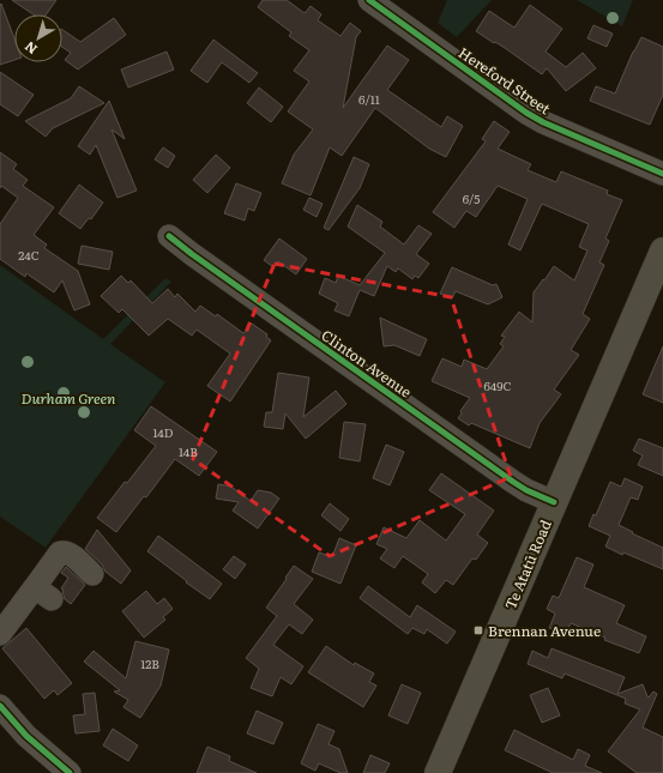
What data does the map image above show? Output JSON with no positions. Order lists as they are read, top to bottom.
{
  "streets": {
    "main road": ["Te Atatū Road"],
    "street": ["Hereford Street", "Clinton Avenue"]
  },
  "crossings": [
    ["Clinton Avenue", "Te Atatū Road"]
  ],
  "parks": ["Durham Green"],
  "places": {
    "transit": ["Brennan Avenue"]
  },
  "house_numbers": [
    "6/11",
    "6/5",
    "24C",
    "649C",
    "14D",
    "14B",
    "12B"
  ],
  "north": "bottom left"
}
